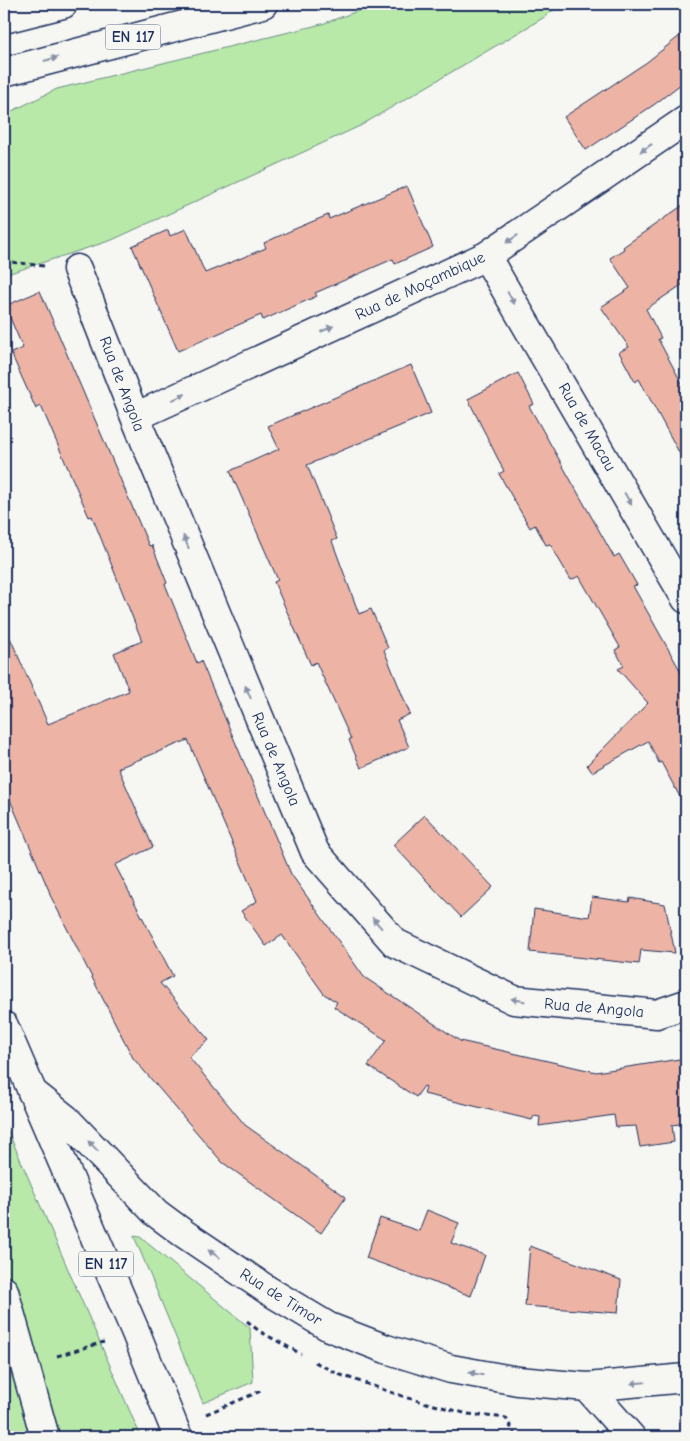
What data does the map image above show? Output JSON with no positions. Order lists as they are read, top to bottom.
{
  "streets": {
    "street": [
      "EN 117",
      "Rua de Moçambique",
      "Rua de Angola",
      "Rua de Macau",
      "Rua de Timor"
    ]
  },
  "crossings": [
    ["EN 117", "Rua de Timor"],
    ["Rua de Moçambique", "Rua de Angola"],
    ["Rua de Moçambique", "Rua de Macau"]
  ],
  "one_way": ["Rua de Angola", "Rua de Macau", "Rua de Timor"]
}
